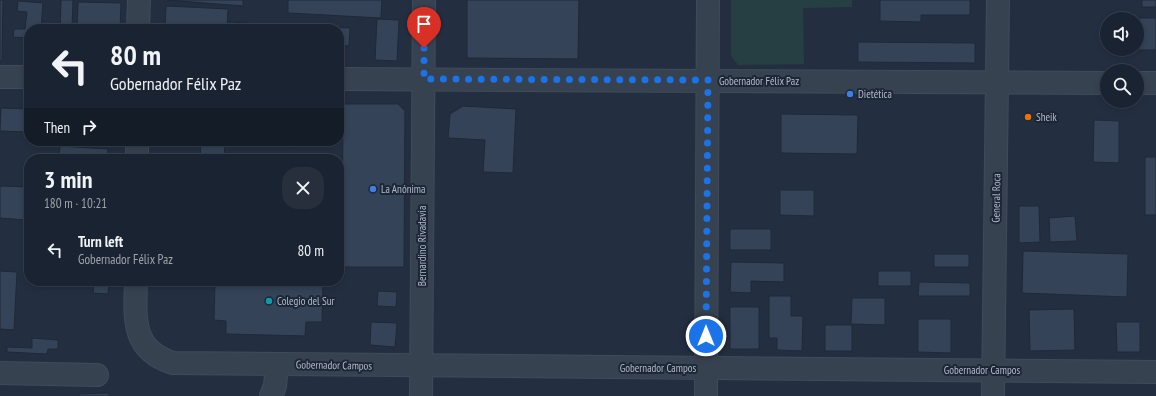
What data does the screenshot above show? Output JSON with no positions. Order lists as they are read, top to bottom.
{
  "streets": {
    "street": [
      "Gobernador Félix Paz",
      "General Roca",
      "Bernardino Rivadavia",
      "Gobernador Campos"
    ]
  },
  "crossings": [
    ["Gobernador Félix Paz", "General Roca"],
    ["Gobernador Félix Paz", "Bernardino Rivadavia"],
    ["General Roca", "Gobernador Campos"],
    ["Bernardino Rivadavia", "Gobernador Campos"]
  ],
  "places": [
    "Dietética",
    "Sheik",
    "La Anónima",
    "Colegio del Sur"
  ],
  "page": {
    "turn": ["80 m", "Gobernador Félix Paz"],
    "then": "Then",
    "heading": ["3 min", "180 m · 10:21"],
    "list": [
      {
        "name": "Turn left",
        "note": "Gobernador Félix Paz",
        "value": "80 m"
      }
    ]
  }
}
